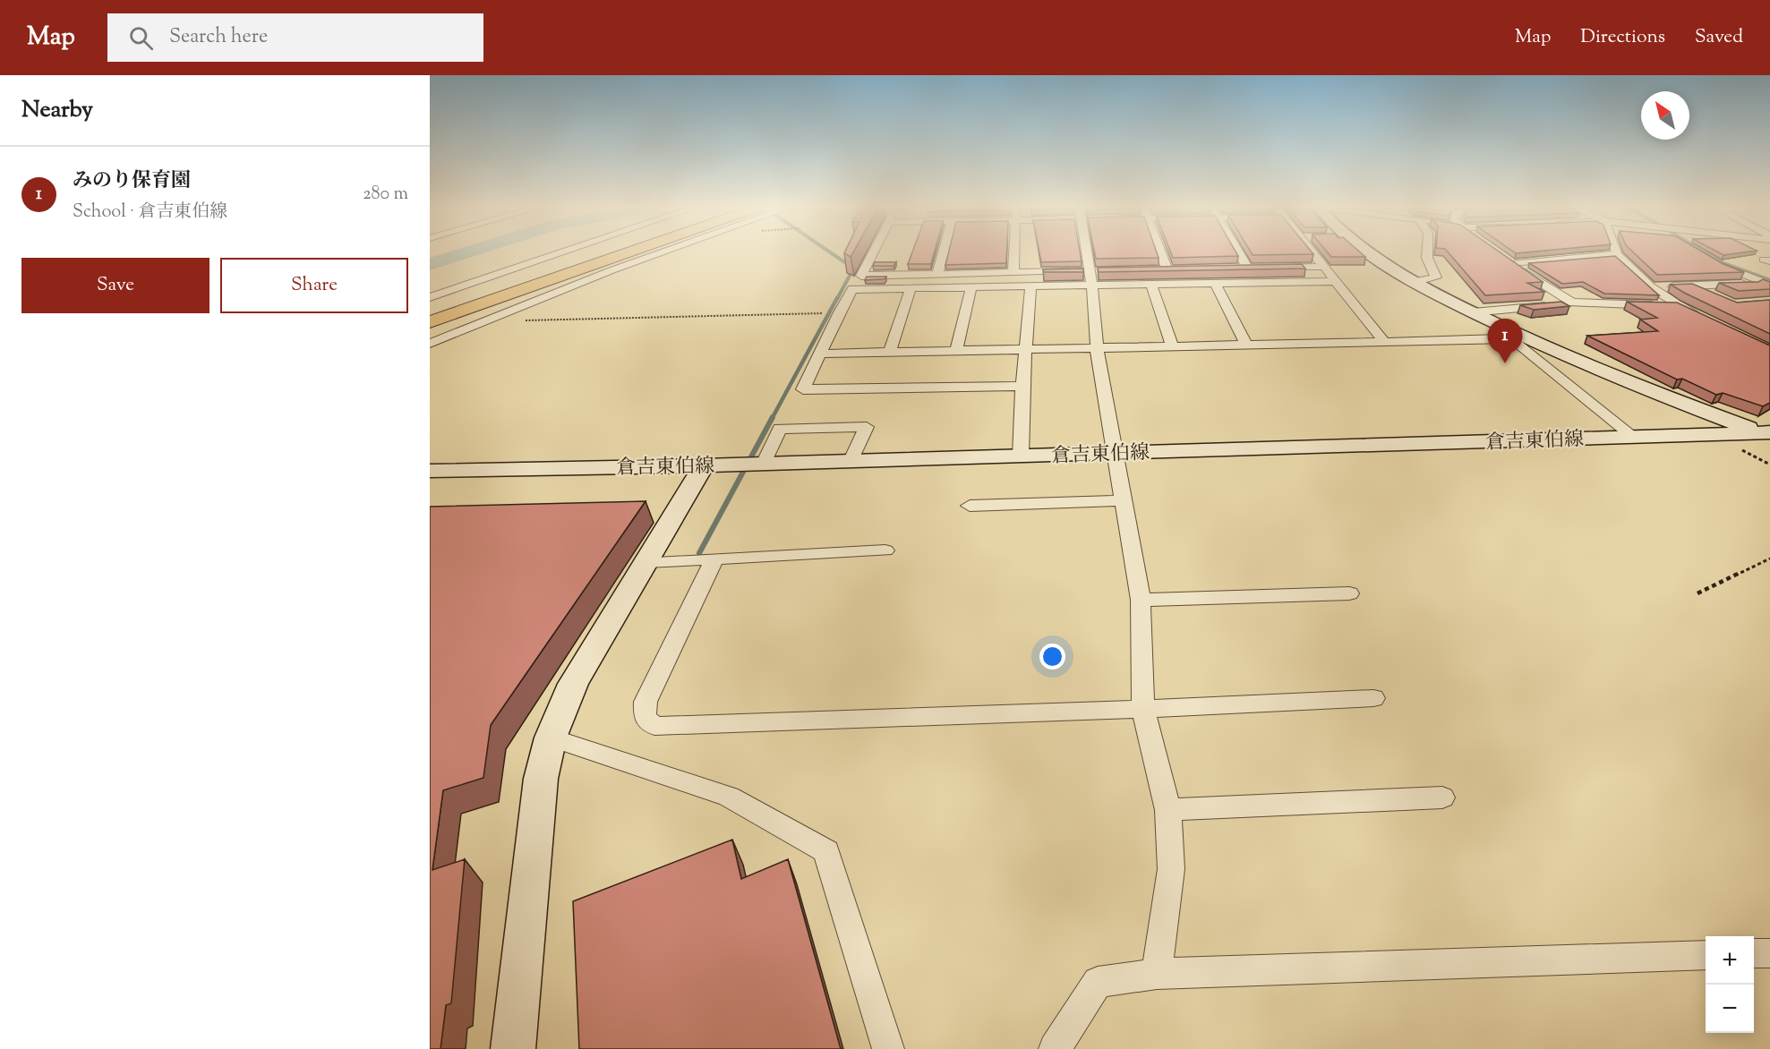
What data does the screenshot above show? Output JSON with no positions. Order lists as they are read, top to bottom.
{
  "streets": {
    "street": ["倉吉東伯線"]
  },
  "north": "top left",
  "page": {
    "header": "Map",
    "search": "Search here",
    "nav": ["Map", "Directions", "Saved"],
    "heading": "Nearby",
    "list": [
      {
        "mark": "1",
        "name": "みのり保育園",
        "note": "School · 倉吉東伯線",
        "value": "280 m"
      }
    ],
    "buttons": ["Save", "Share"],
    "pins": "1",
    "map_buttons": ["+", "−"]
  }
}
